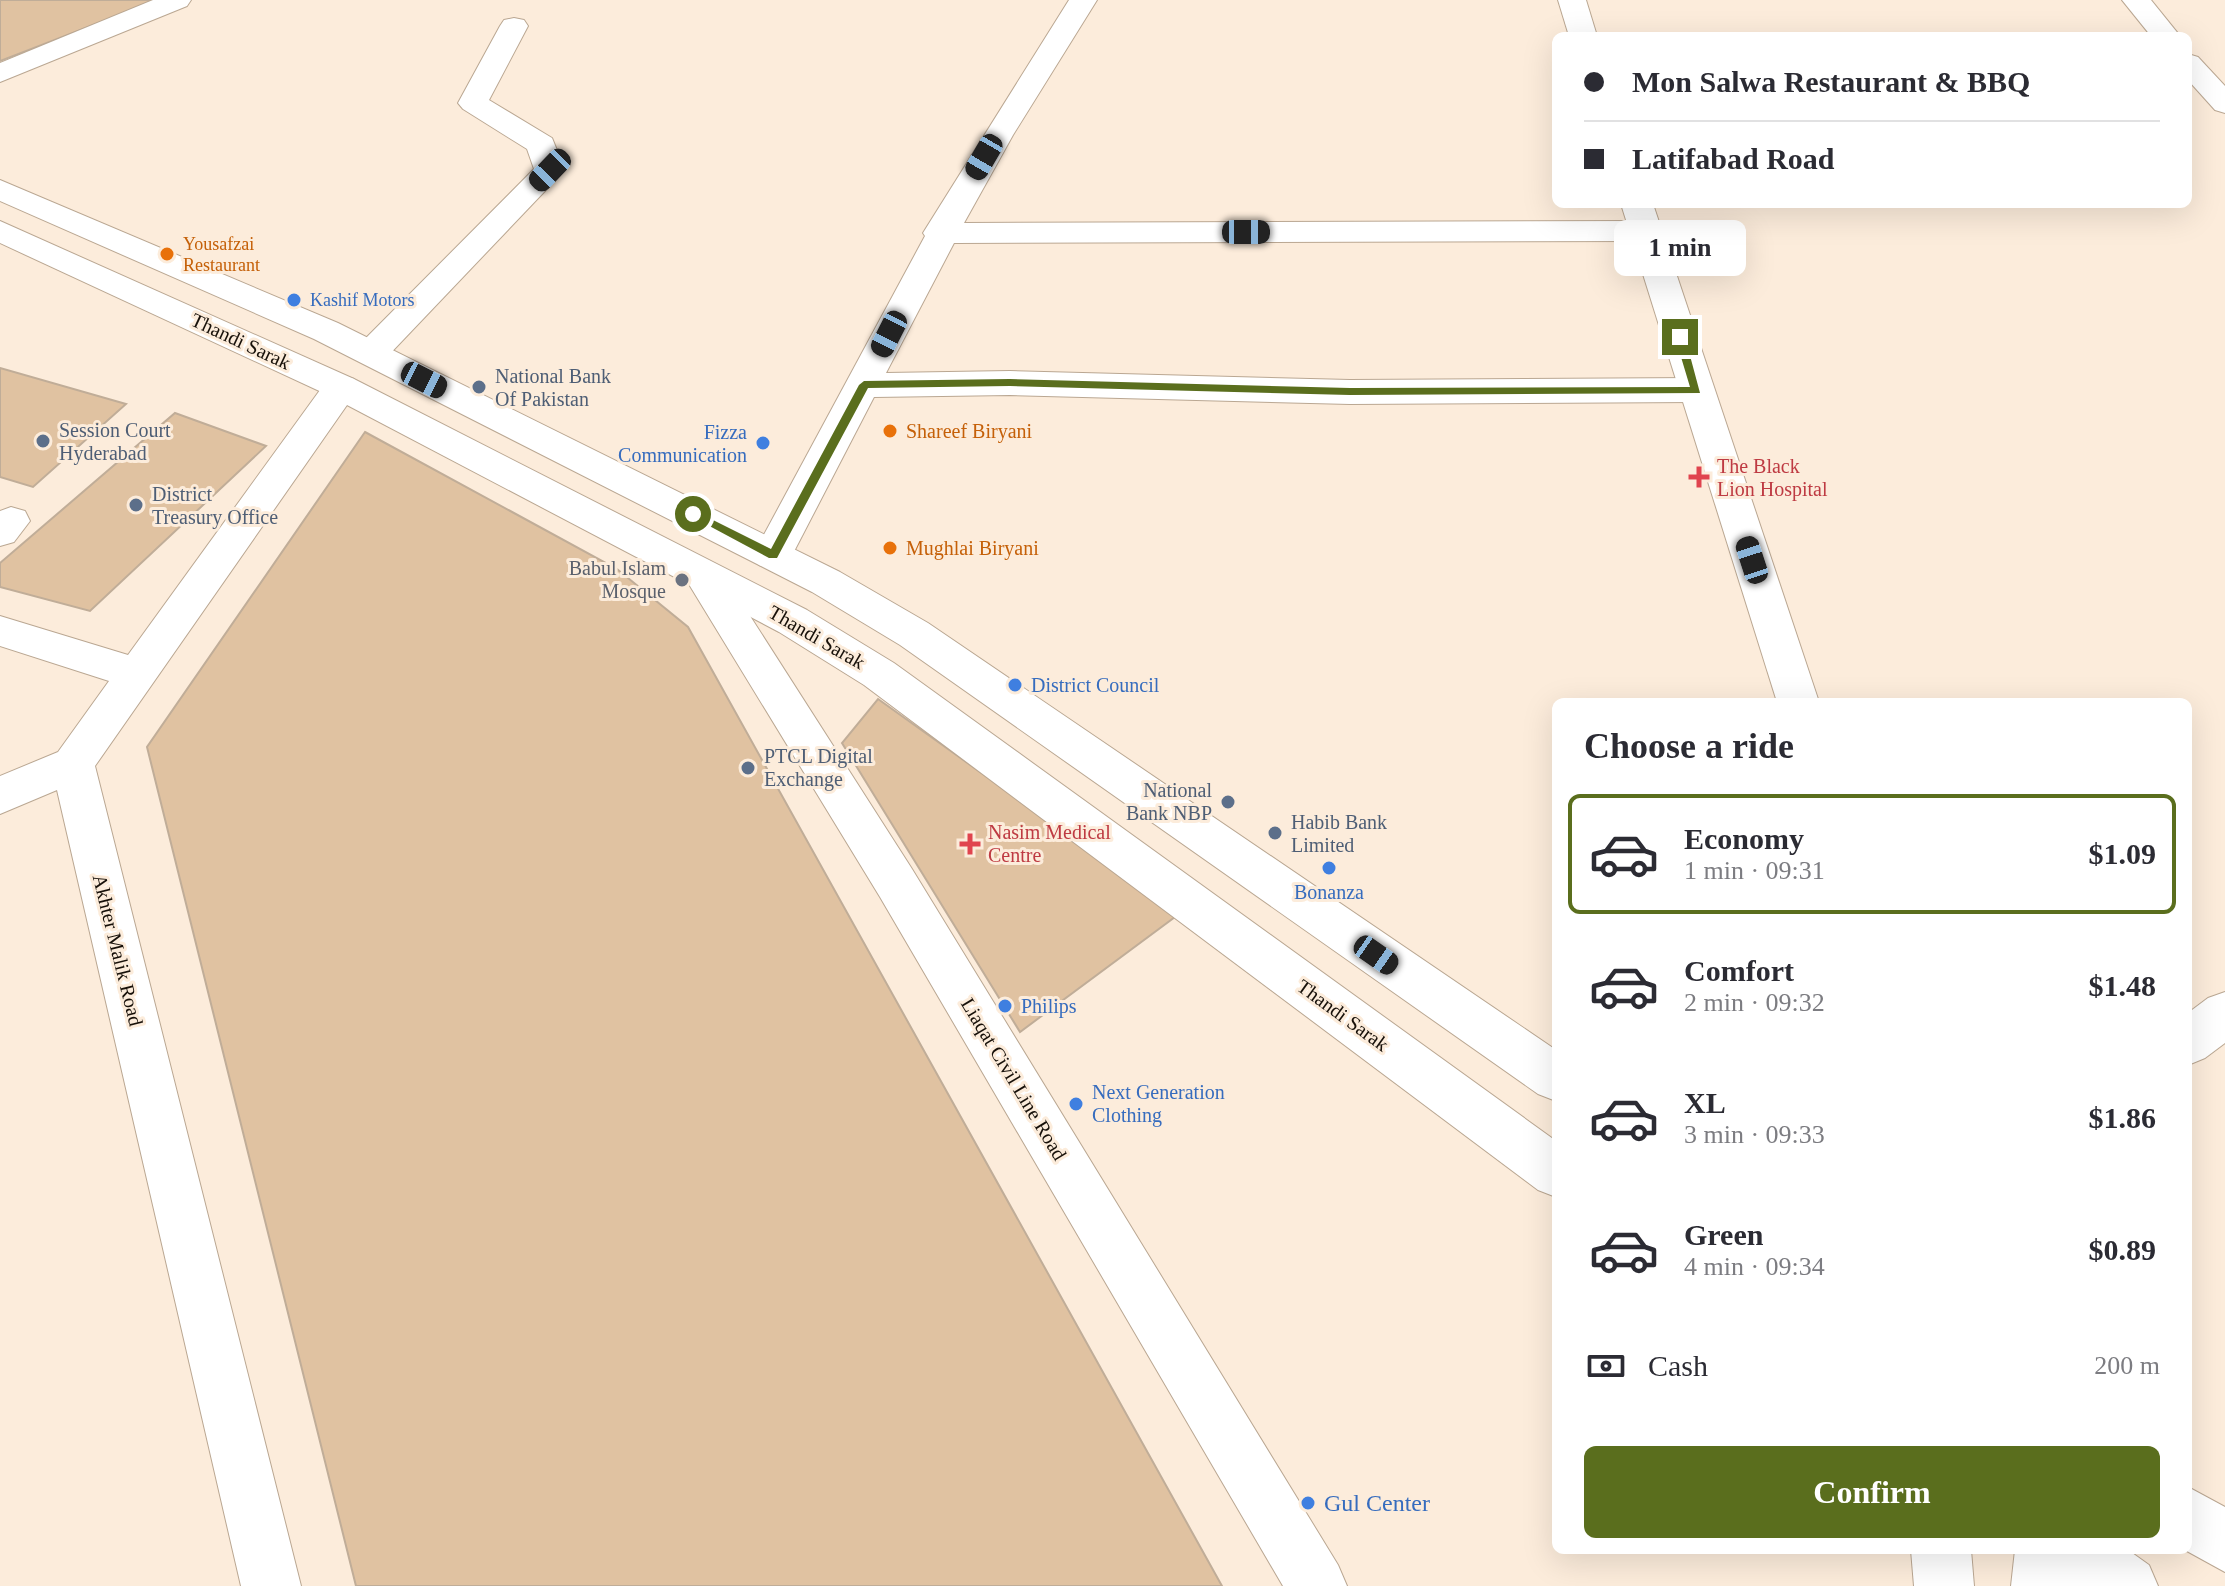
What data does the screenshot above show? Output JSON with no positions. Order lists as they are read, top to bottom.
{
  "streets": {
    "main road": ["Thandi Sarak", "Akhter Malik Road", "Liaqat Civil Line Road"]
  },
  "crossings": [
    ["Thandi Sarak", "Liaqat Civil Line Road"]
  ],
  "places": {
    "other": [
      "Yousafzai Restaurant",
      "Kashif Motors",
      "National Bank Of Pakistan",
      "Shareef Biryani",
      "Session Court Hyderabad",
      "Fizza Communication",
      "District Treasury Office",
      "Mughlai Biryani",
      "Babul Islam Mosque",
      "District Council",
      "PTCL Digital Exchange",
      "National Bank NBP",
      "Habib Bank Limited",
      "Bonanza",
      "Philips",
      "Next Generation Clothing",
      "Gul Center"
    ],
    "health": ["The Black Lion Hospital", "Nasim Medical Centre"]
  },
  "page": {
    "banner": ["Mon Salwa Restaurant & BBQ", "Latifabad Road"],
    "bubble": "1 min",
    "heading": "Choose a ride",
    "list": [
      {
        "name": "Economy",
        "note": "1 min · 09:31",
        "value": "$1.09"
      },
      {
        "name": "Comfort",
        "note": "2 min · 09:32",
        "value": "$1.48"
      },
      {
        "name": "XL",
        "note": "3 min · 09:33",
        "value": "$1.86"
      },
      {
        "name": "Green",
        "note": "4 min · 09:34",
        "value": "$0.89"
      }
    ],
    "pay": ["Cash", "200 m"],
    "buttons": "Confirm"
  }
}
